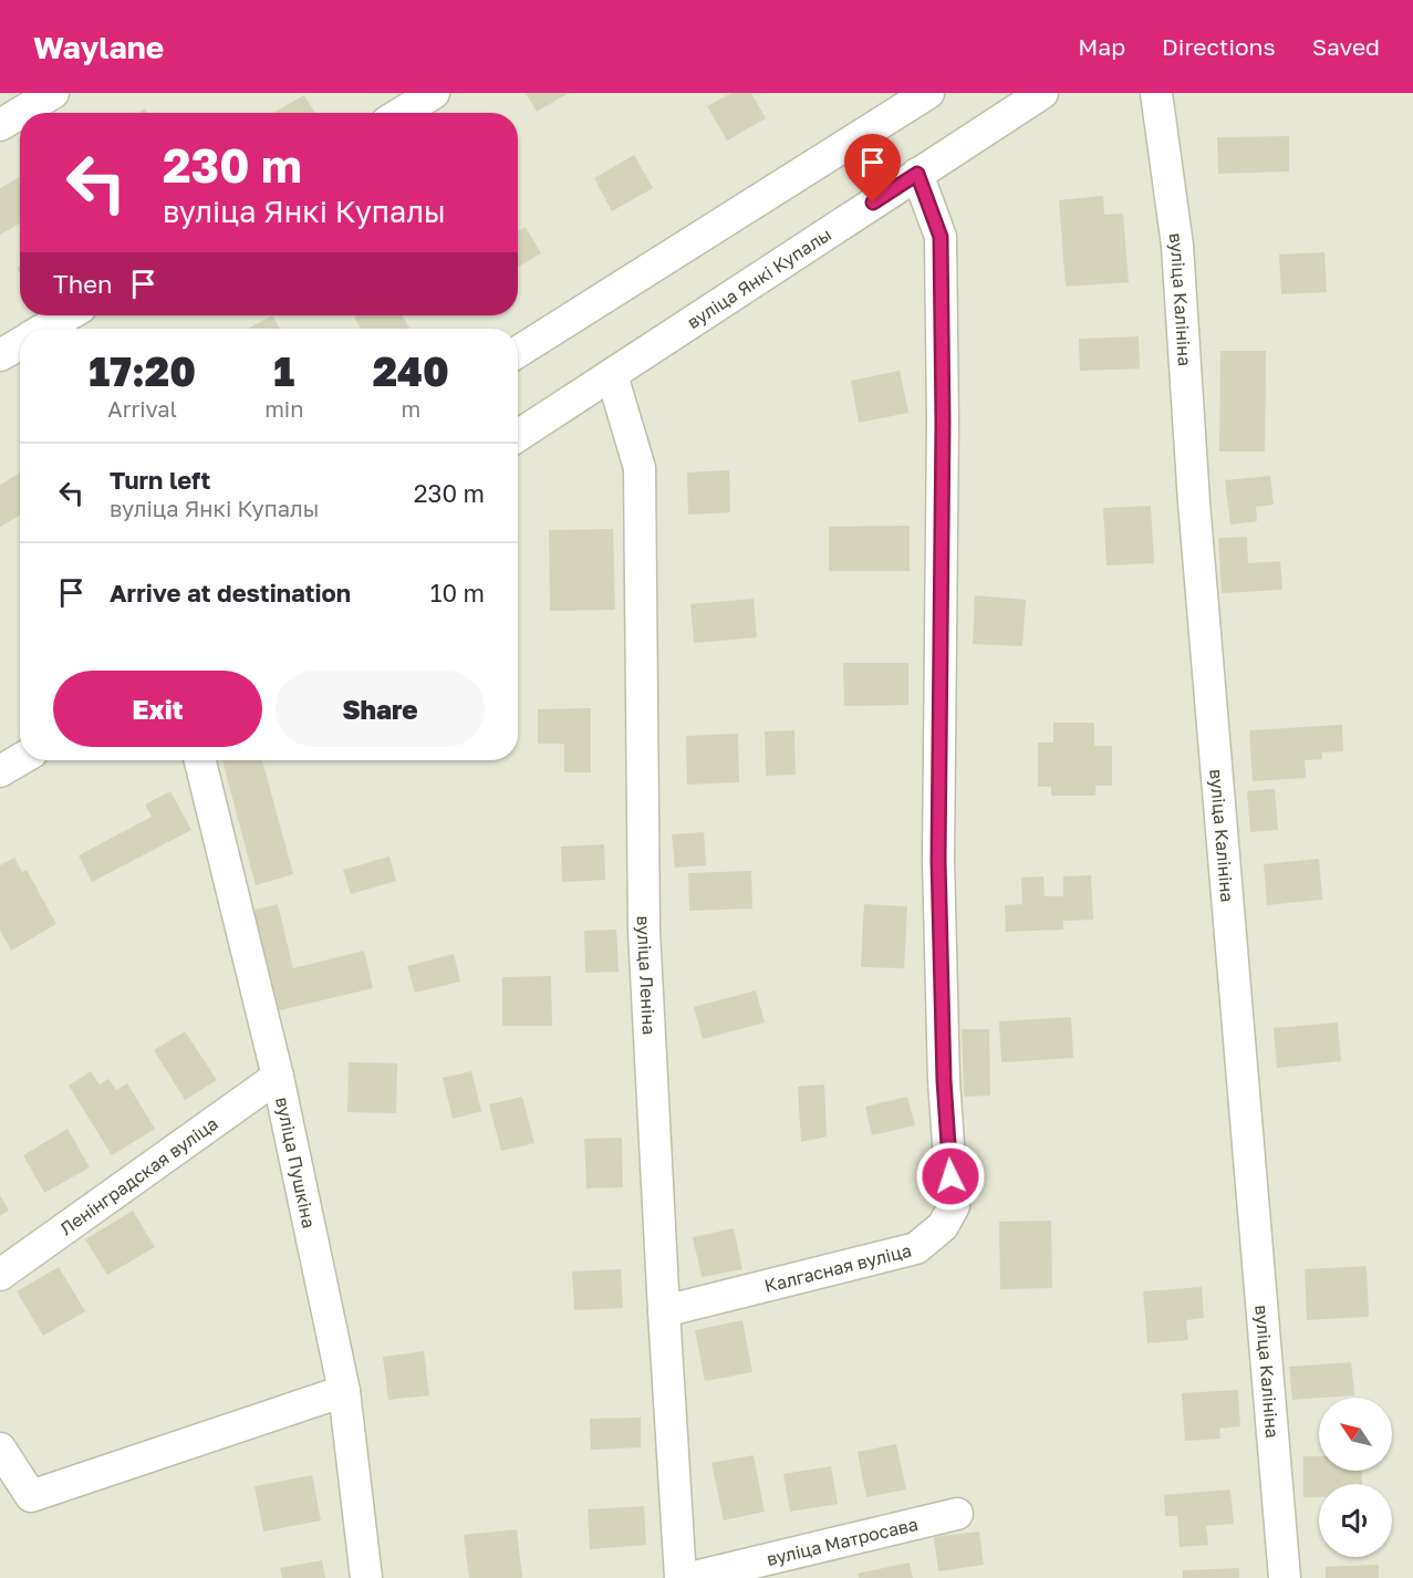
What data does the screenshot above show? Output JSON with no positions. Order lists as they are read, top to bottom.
{
  "streets": {
    "street": [
      "вуліца Янкі Купалы",
      "вуліца Калініна",
      "вуліца Леніна",
      "вуліца Пушкіна",
      "Ленінградская вуліца",
      "Калгасная вуліца",
      "вуліца Матросава"
    ]
  },
  "crossings": [
    ["вуліца Янкі Купалы", "вуліца Леніна"],
    ["вуліца Янкі Купалы", "Калгасная вуліца"],
    ["вуліца Леніна", "Калгасная вуліца"],
    ["вуліца Пушкіна", "Ленінградская вуліца"]
  ],
  "north": "top left",
  "page": {
    "header": "Waylane",
    "nav": ["Map", "Directions", "Saved"],
    "turn": ["230 m", "вуліца Янкі Купалы"],
    "then": "Then",
    "eta": [
      "17:20",
      "Arrival",
      "1",
      "min",
      "240",
      "m"
    ],
    "list": [
      {
        "name": "Turn left",
        "note": "вуліца Янкі Купалы",
        "value": "230 m"
      },
      {
        "name": "Arrive at destination",
        "value": "10 m"
      }
    ],
    "buttons": ["Exit", "Share"]
  }
}
